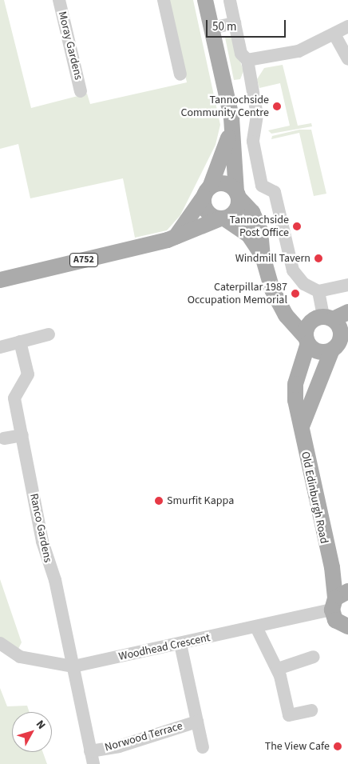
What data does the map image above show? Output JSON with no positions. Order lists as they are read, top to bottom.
{
  "streets": {
    "main road": ["A752", "Old Edinburgh Road"],
    "street": [
      "Moray Gardens",
      "Ranco Gardens",
      "Woodhead Crescent",
      "Norwood Terrace"
    ]
  },
  "crossings": [
    ["Old Edinburgh Road", "Woodhead Crescent"],
    ["Ranco Gardens", "Woodhead Crescent"],
    ["Ranco Gardens", "Norwood Terrace"],
    ["Woodhead Crescent", "Norwood Terrace"]
  ],
  "places": [
    "Tannochside Community Centre",
    "Tannochside Post Office",
    "Windmill Tavern",
    "Caterpillar 1987 Occupation Memorial",
    "Smurfit Kappa",
    "The View Cafe"
  ],
  "scale_bar": "50 m",
  "north": "top right"
}
